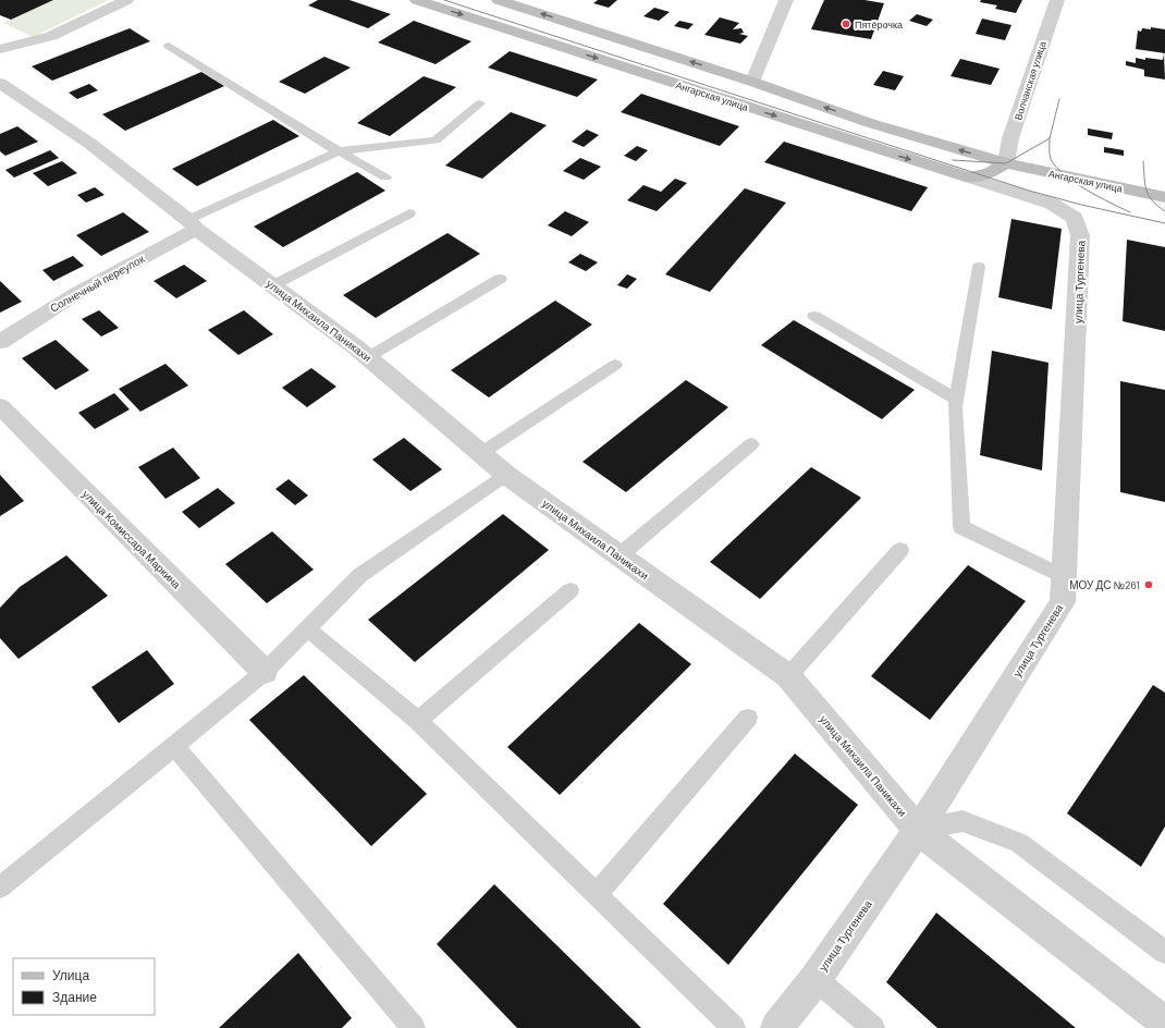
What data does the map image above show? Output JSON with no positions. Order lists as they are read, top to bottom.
{
  "streets": {
    "main road": ["Ангарская улица"],
    "street": [
      "Волчанская улица",
      "улица Тургенева",
      "Солнечный переулок",
      "улица Михаила Паникахи",
      "улица Комиссара Маркина"
    ]
  },
  "crossings": [
    ["Волчанская улица", "Ангарская улица"],
    ["Ангарская улица", "улица Тургенева"],
    ["улица Тургенева", "улица Михаила Паникахи"],
    ["Солнечный переулок", "улица Михаила Паникахи"]
  ],
  "places": ["Пятёрочка", "МОУ ДС №261"],
  "legend": ["Улица", "Здание"]
}
